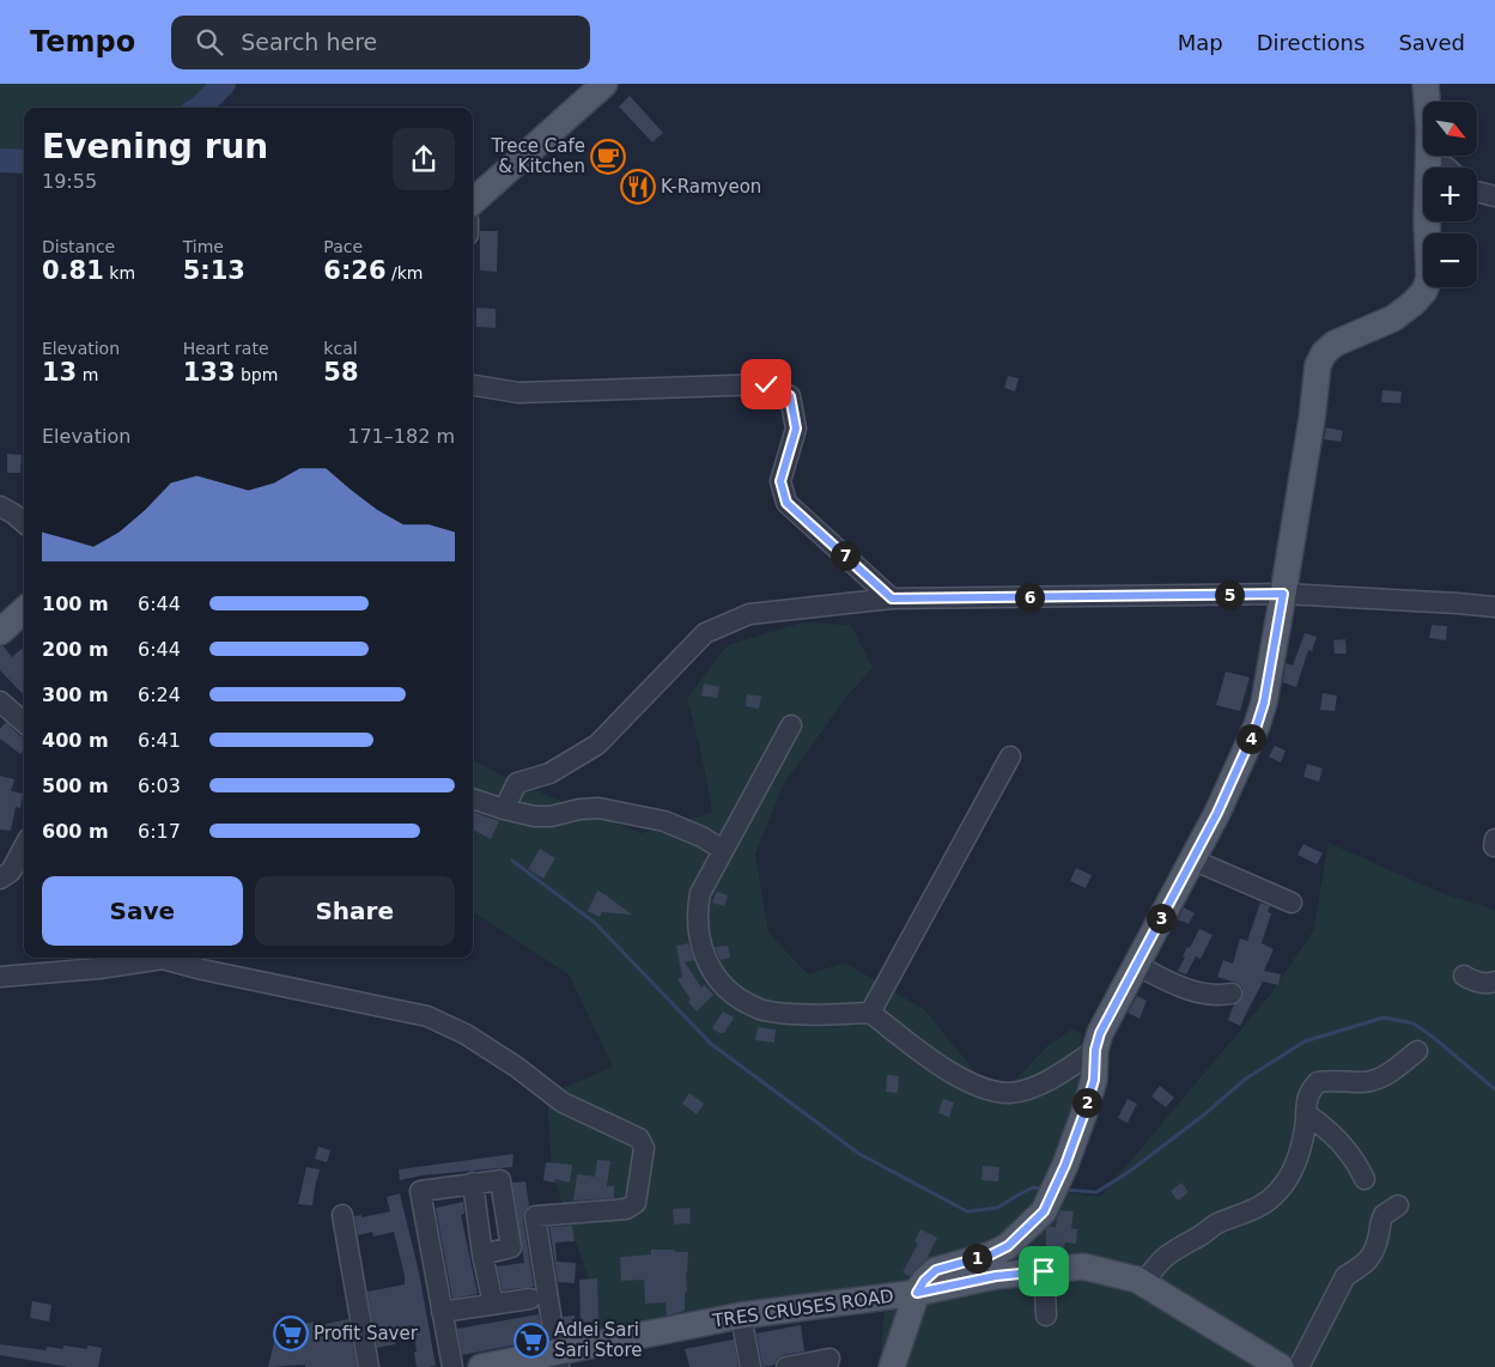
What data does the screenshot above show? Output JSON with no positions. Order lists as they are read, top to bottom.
{
  "streets": {
    "main road": ["TRES CRUSES ROAD"]
  },
  "places": {
    "cafe": ["Trece Cafe & Kitchen"],
    "restaurant": ["K-Ramyeon"],
    "supermarket": ["Profit Saver", "Adlei Sari Sari Store"]
  },
  "north": "bottom right",
  "page": {
    "header": "Tempo",
    "search": "Search here",
    "nav": ["Map", "Directions", "Saved"],
    "map_buttons": ["+", "−"],
    "heading": ["Evening run", "19:55"],
    "stats": [
      ["Distance", "0.81 km"],
      ["Time", "5:13"],
      ["Pace", "6:26 /km"],
      ["Elevation", "13 m"],
      ["Heart rate", "133 bpm"],
      ["kcal", "58"]
    ],
    "chart": ["Elevation", "171–182 m"],
    "pins": [
      "7",
      "5",
      "6",
      "4",
      "3",
      "2",
      "1"
    ],
    "list": [
      {
        "name": "100 m",
        "note": "6:44"
      },
      {
        "name": "200 m",
        "note": "6:44"
      },
      {
        "name": "300 m",
        "note": "6:24"
      },
      {
        "name": "400 m",
        "note": "6:41"
      },
      {
        "name": "500 m",
        "note": "6:03"
      },
      {
        "name": "600 m",
        "note": "6:17"
      }
    ],
    "buttons": ["Save", "Share"]
  }
}
